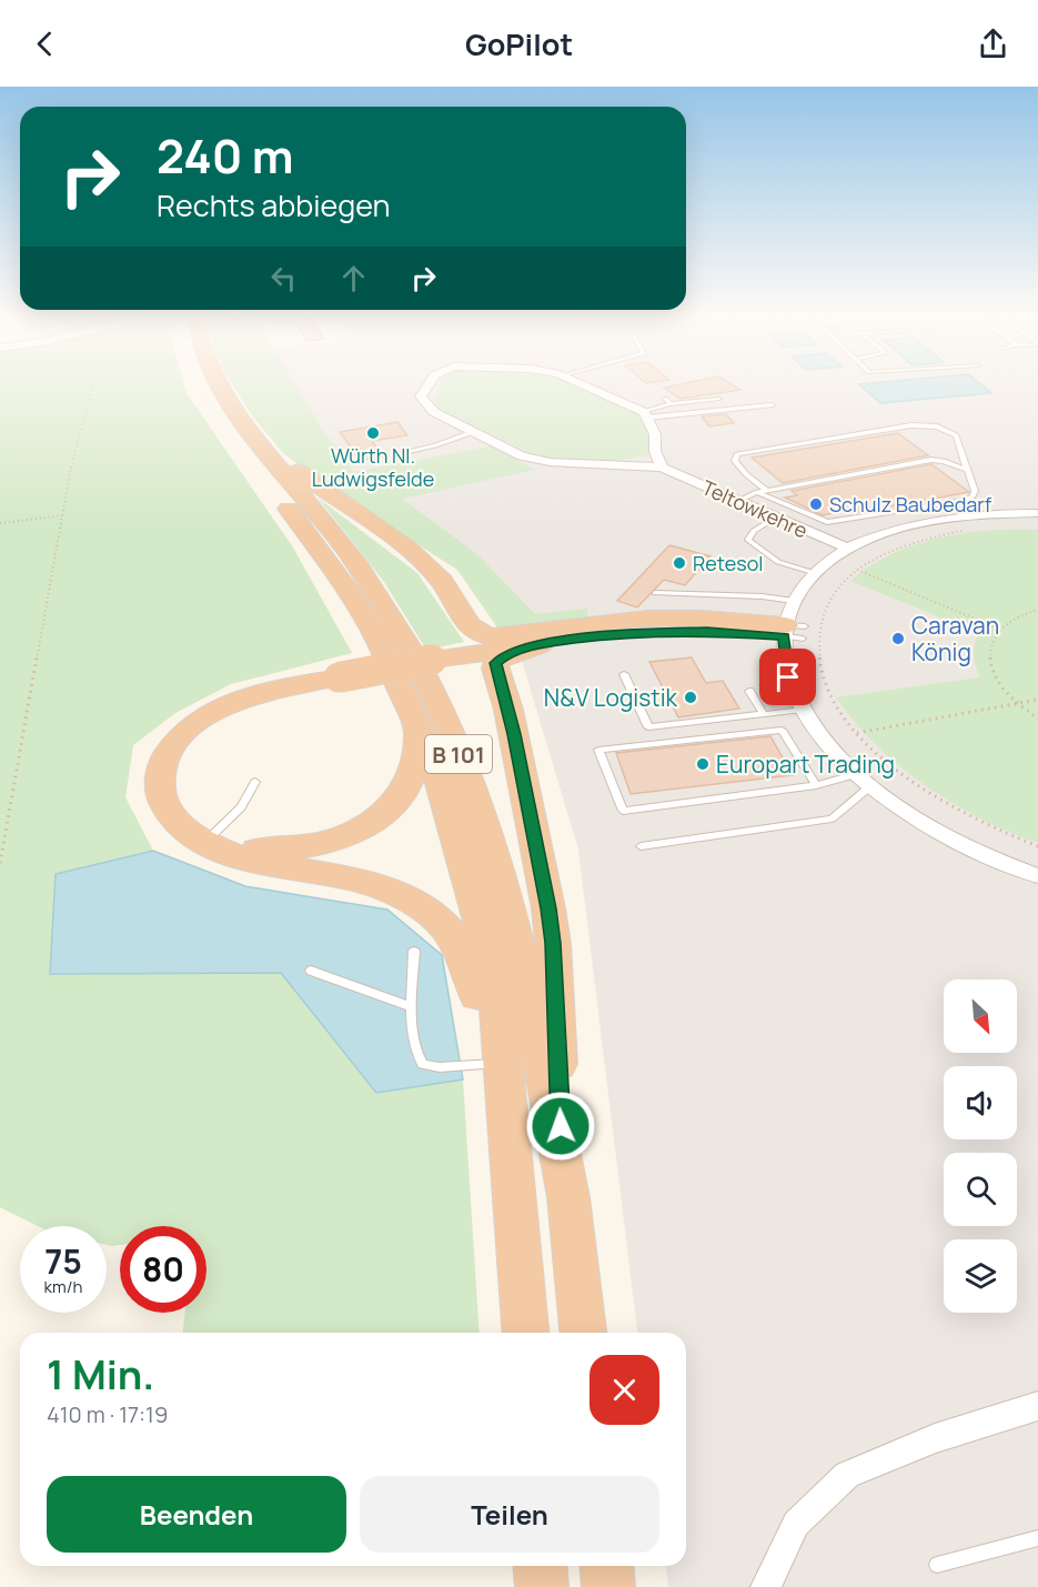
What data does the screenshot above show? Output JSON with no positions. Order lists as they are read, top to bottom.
{
  "streets": {
    "highway": ["B 101"],
    "street": ["Teltowkehre"]
  },
  "places": [
    "Würth Nl. Ludwigsfelde",
    "Schulz Baubedarf",
    "Retesol",
    "Caravan König",
    "N&V Logistik",
    "Europart Trading"
  ],
  "north": "bottom right",
  "page": {
    "header": "GoPilot",
    "turn": ["240 m", "Rechts abbiegen"],
    "speed": "75 km/h",
    "limit": "80",
    "heading": ["1 Min.", "410 m · 17:19"],
    "buttons": ["Beenden", "Teilen"]
  }
}
